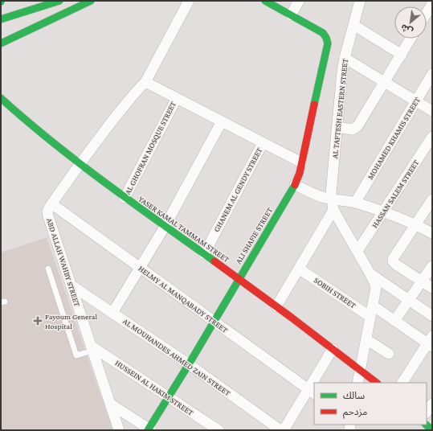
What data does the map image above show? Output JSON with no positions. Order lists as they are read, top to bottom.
{
  "streets": {
    "street": [
      "AL TAFTESH EASTERN STREET",
      "MOHAMED KHAMIS STREET",
      "AL GHOFRAN MOSQUE STREET",
      "GHANEM AL GENDY STREET",
      "HASSAN SALEM STREET",
      "YASER KAMAL TAMMAM STREET",
      "ALI SHAFIE STREET",
      "ABD ALLAH WAHBY STREET",
      "SOBIH STREET",
      "HELMY AL MANQABADY STREET",
      "AL MOUHANDES AHMED ZAIN STREET",
      "HUSSEIN AL HAKIM STREET"
    ]
  },
  "crossings": [
    ["AL TAFTESH EASTERN STREET", "HASSAN SALEM STREET"],
    ["AL GHOFRAN MOSQUE STREET", "YASER KAMAL TAMMAM STREET"],
    ["GHANEM AL GENDY STREET", "YASER KAMAL TAMMAM STREET"],
    ["YASER KAMAL TAMMAM STREET", "ALI SHAFIE STREET"],
    ["ALI SHAFIE STREET", "HELMY AL MANQABADY STREET"],
    ["ALI SHAFIE STREET", "AL MOUHANDES AHMED ZAIN STREET"],
    ["ALI SHAFIE STREET", "HUSSEIN AL HAKIM STREET"],
    ["ABD ALLAH WAHBY STREET", "HELMY AL MANQABADY STREET"],
    ["ABD ALLAH WAHBY STREET", "AL MOUHANDES AHMED ZAIN STREET"],
    ["ABD ALLAH WAHBY STREET", "HUSSEIN AL HAKIM STREET"]
  ],
  "places": {
    "health": ["Fayoum General Hospital"]
  },
  "legend": ["سالك", "مزدحم"],
  "north": "bottom left"
}
